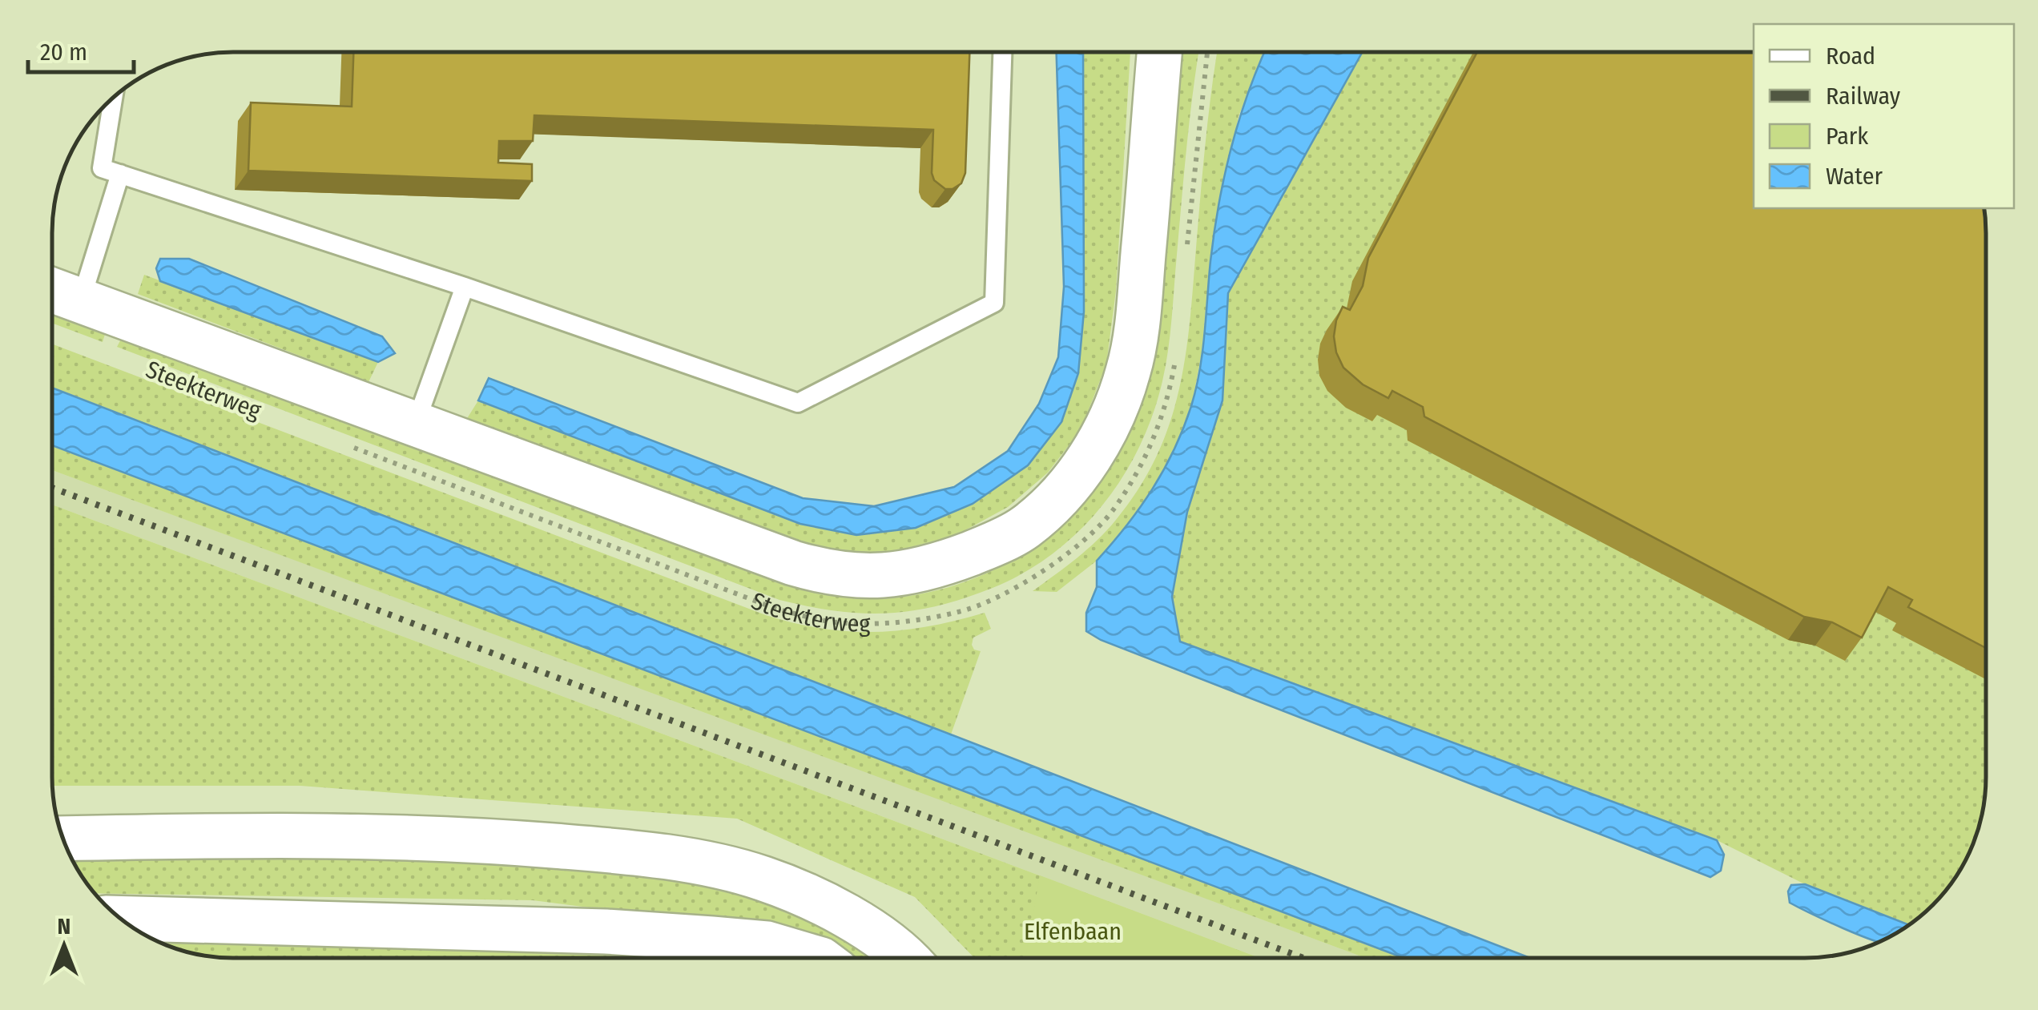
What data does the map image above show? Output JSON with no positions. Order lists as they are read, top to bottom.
{
  "streets": {
    "main road": ["Steekterweg"]
  },
  "parks": ["Elfenbaan"],
  "legend": [
    "Road",
    "Railway",
    "Park",
    "Water"
  ],
  "scale_bar": "20 m",
  "north": "top"
}
